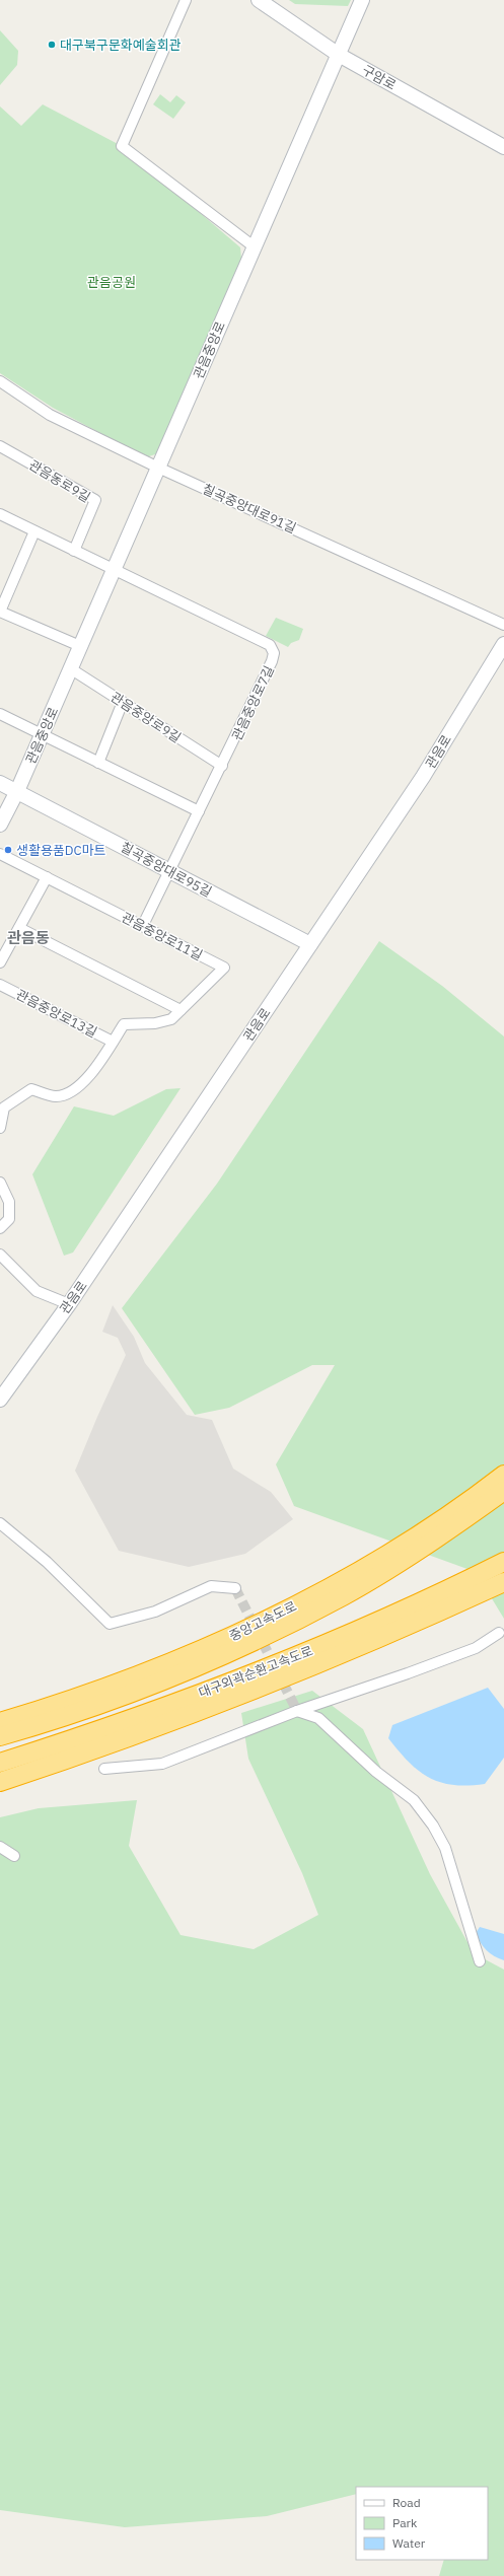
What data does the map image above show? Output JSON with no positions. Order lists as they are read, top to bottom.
{
  "streets": {
    "highway": ["중앙고속도로", "대구외곽순환고속도로"],
    "main road": [
      "구암로",
      "관음중앙로",
      "관음로",
      "칠곡중앙대로95길"
    ],
    "street": [
      "관음동로9길",
      "칠곡중앙대로91길",
      "관음중앙로7길",
      "관음중앙로9길",
      "관음중앙로11길",
      "관음중앙로13길"
    ]
  },
  "crossings": [
    ["구암로", "관음중앙로"],
    ["관음중앙로", "칠곡중앙대로91길"],
    ["관음중앙로", "관음중앙로7길"],
    ["관음중앙로", "관음중앙로9길"],
    ["관음중앙로", "칠곡중앙대로95길"],
    ["관음중앙로7길", "관음중앙로9길"],
    ["관음중앙로7길", "칠곡중앙대로95길"],
    ["관음중앙로7길", "관음중앙로11길"],
    ["관음로", "칠곡중앙대로95길"],
    ["관음중앙로11길", "관음중앙로13길"]
  ],
  "districts": ["관음동"],
  "parks": ["관음공원"],
  "places": ["대구북구문화예술회관", "생활용품DC마트"],
  "legend": ["Road", "Park", "Water"]
}
